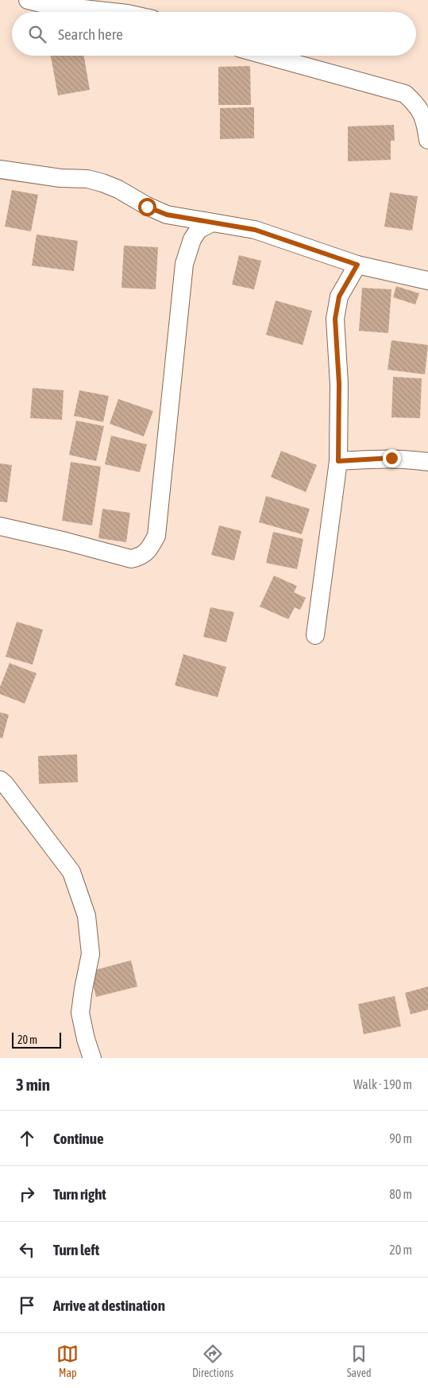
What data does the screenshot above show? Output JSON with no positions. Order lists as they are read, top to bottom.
{
  "scale_bar": "20 m",
  "page": {
    "search": "Search here",
    "scale": "20 m",
    "heading": ["3 min", "Walk · 190 m"],
    "list": [
      ["Continue", "90 m"],
      ["Turn right", "80 m"],
      ["Turn left", "20 m"],
      "Arrive at destination"
    ],
    "nav": ["Map", "Directions", "Saved"]
  }
}
